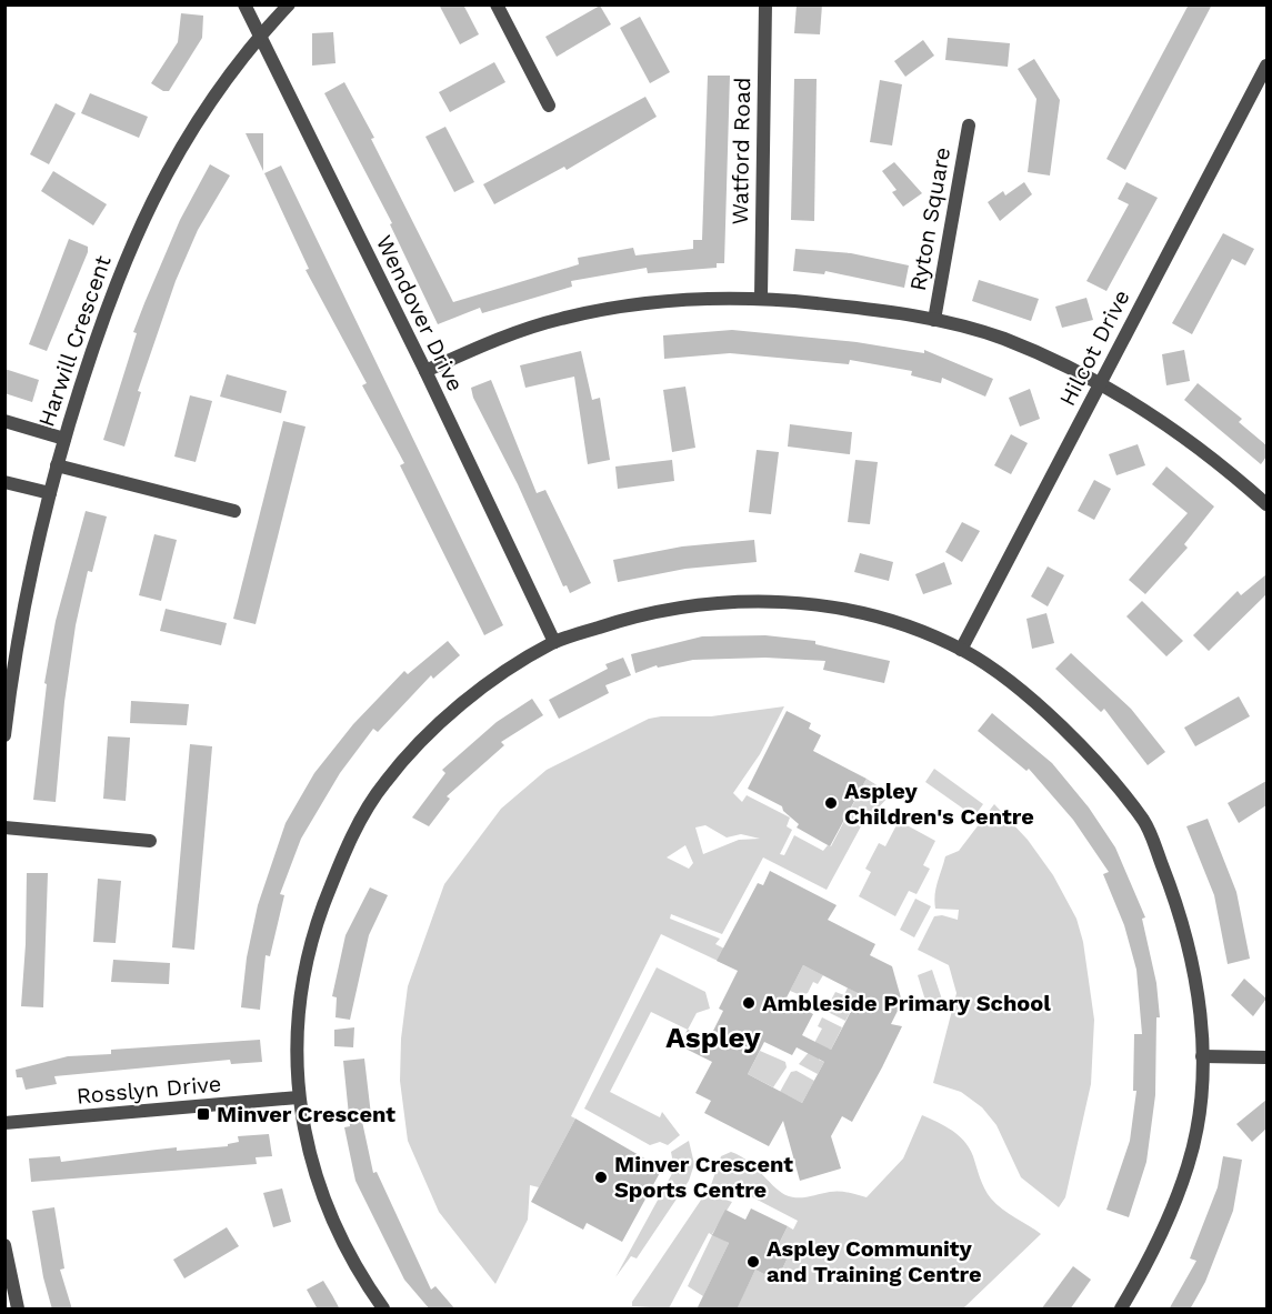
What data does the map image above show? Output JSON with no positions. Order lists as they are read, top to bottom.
{
  "streets": {
    "street": [
      "Watford Road",
      "Ryton Square",
      "Wendover Drive",
      "Harwill Crescent",
      "Hilcot Drive",
      "Rosslyn Drive"
    ]
  },
  "crossings": [
    ["Wendover Drive", "Harwill Crescent"]
  ],
  "districts": ["Aspley"],
  "places": {
    "other": [
      "Aspley Children's Centre",
      "Ambleside Primary School",
      "Minver Crescent Sports Centre",
      "Aspley Community and Training Centre"
    ],
    "transit": ["Minver Crescent"]
  }
}
